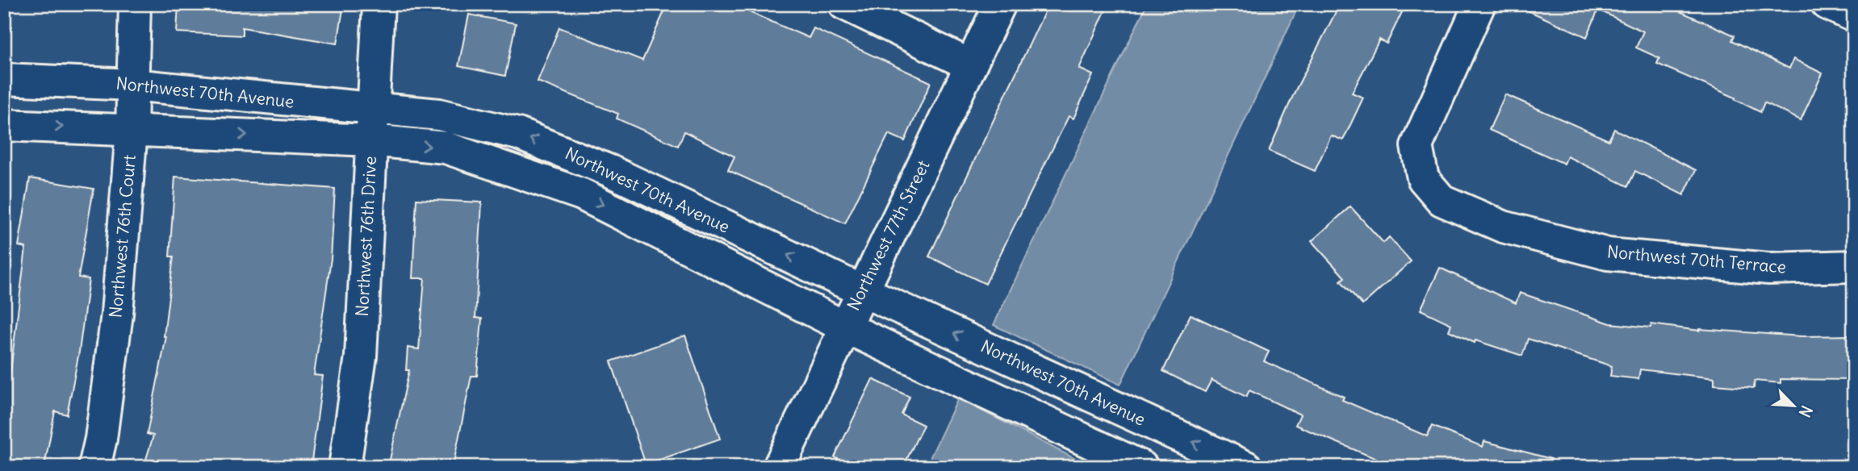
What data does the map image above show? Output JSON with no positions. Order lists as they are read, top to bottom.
{
  "streets": {
    "street": [
      "Northwest 70th Avenue",
      "Northwest 77th Street",
      "Northwest 76th Court",
      "Northwest 76th Drive",
      "Northwest 70th Terrace"
    ]
  },
  "crossings": [
    ["Northwest 70th Avenue", "Northwest 77th Street"],
    ["Northwest 70th Avenue", "Northwest 76th Court"],
    ["Northwest 70th Avenue", "Northwest 76th Drive"]
  ],
  "north": "bottom right"
}
